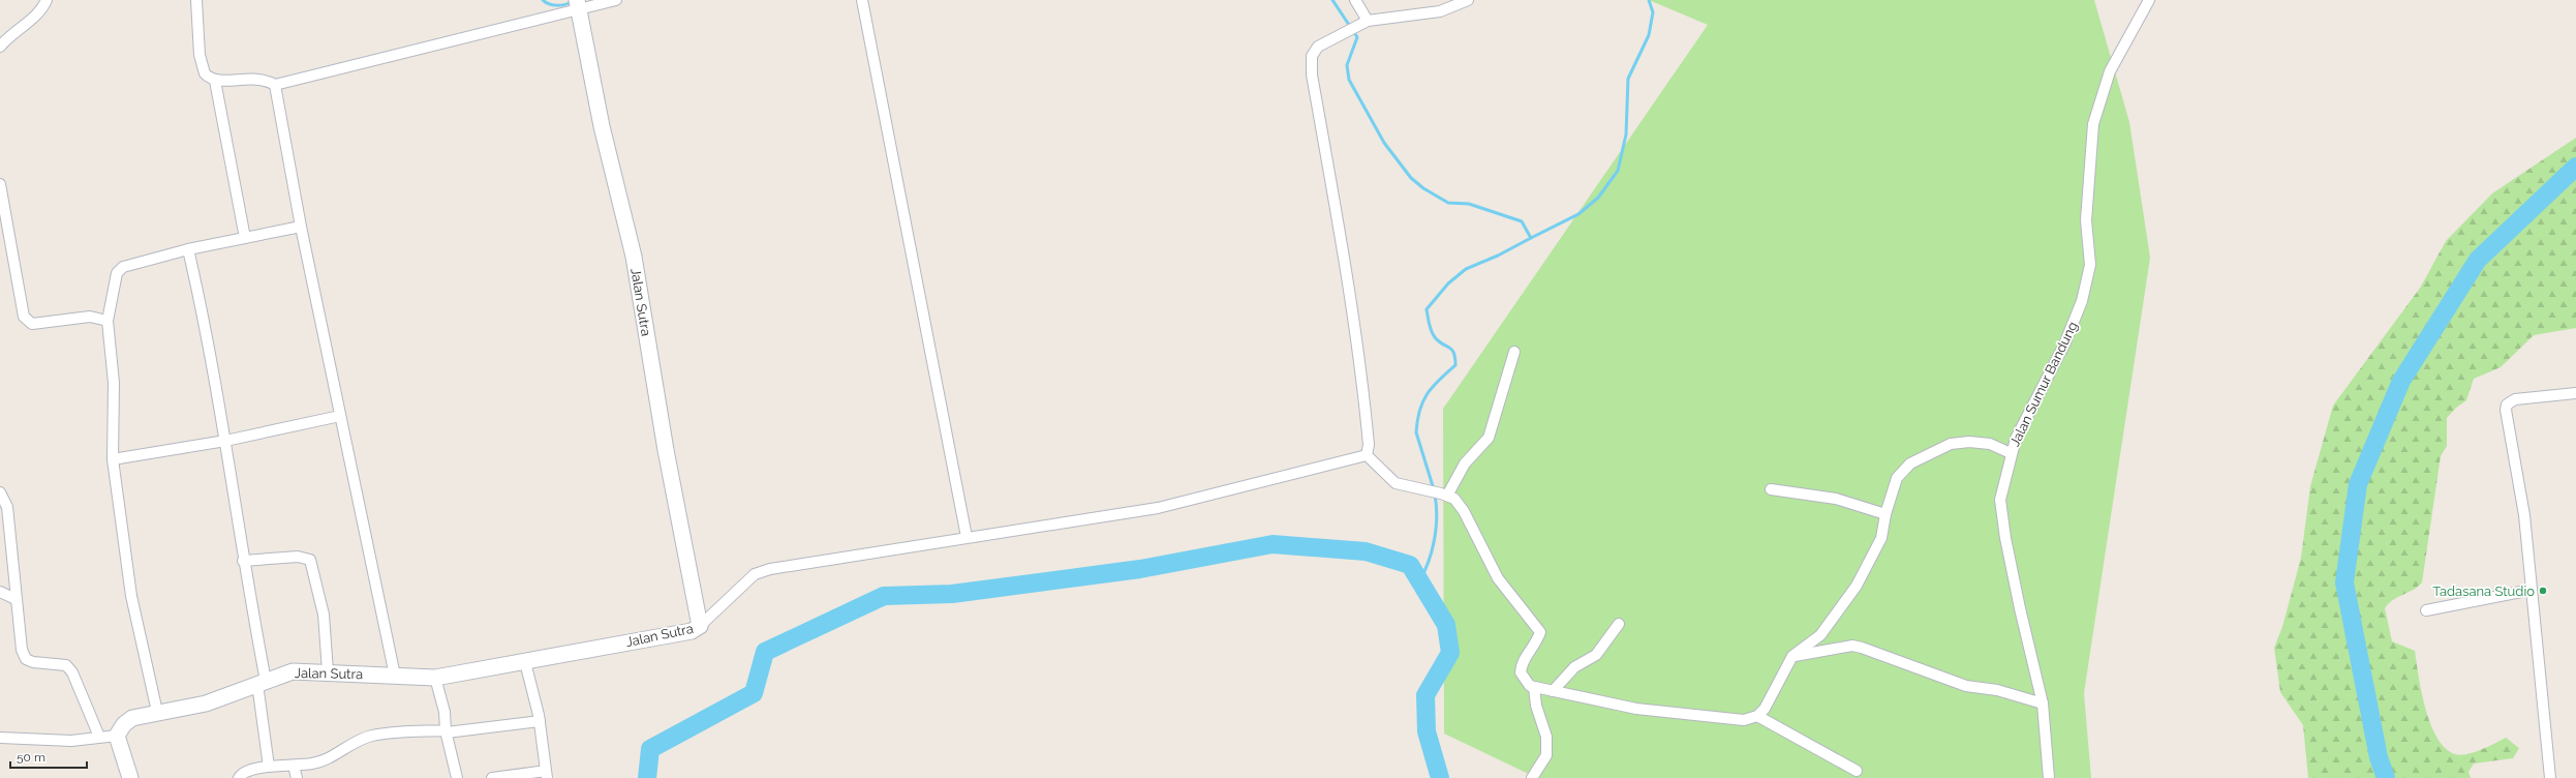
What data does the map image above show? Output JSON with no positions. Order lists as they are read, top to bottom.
{
  "streets": {
    "street": ["Jalan Sutra", "Jalan Sumur Bandung"]
  },
  "places": ["Tadasana Studio"],
  "scale_bar": "50 m"
}
